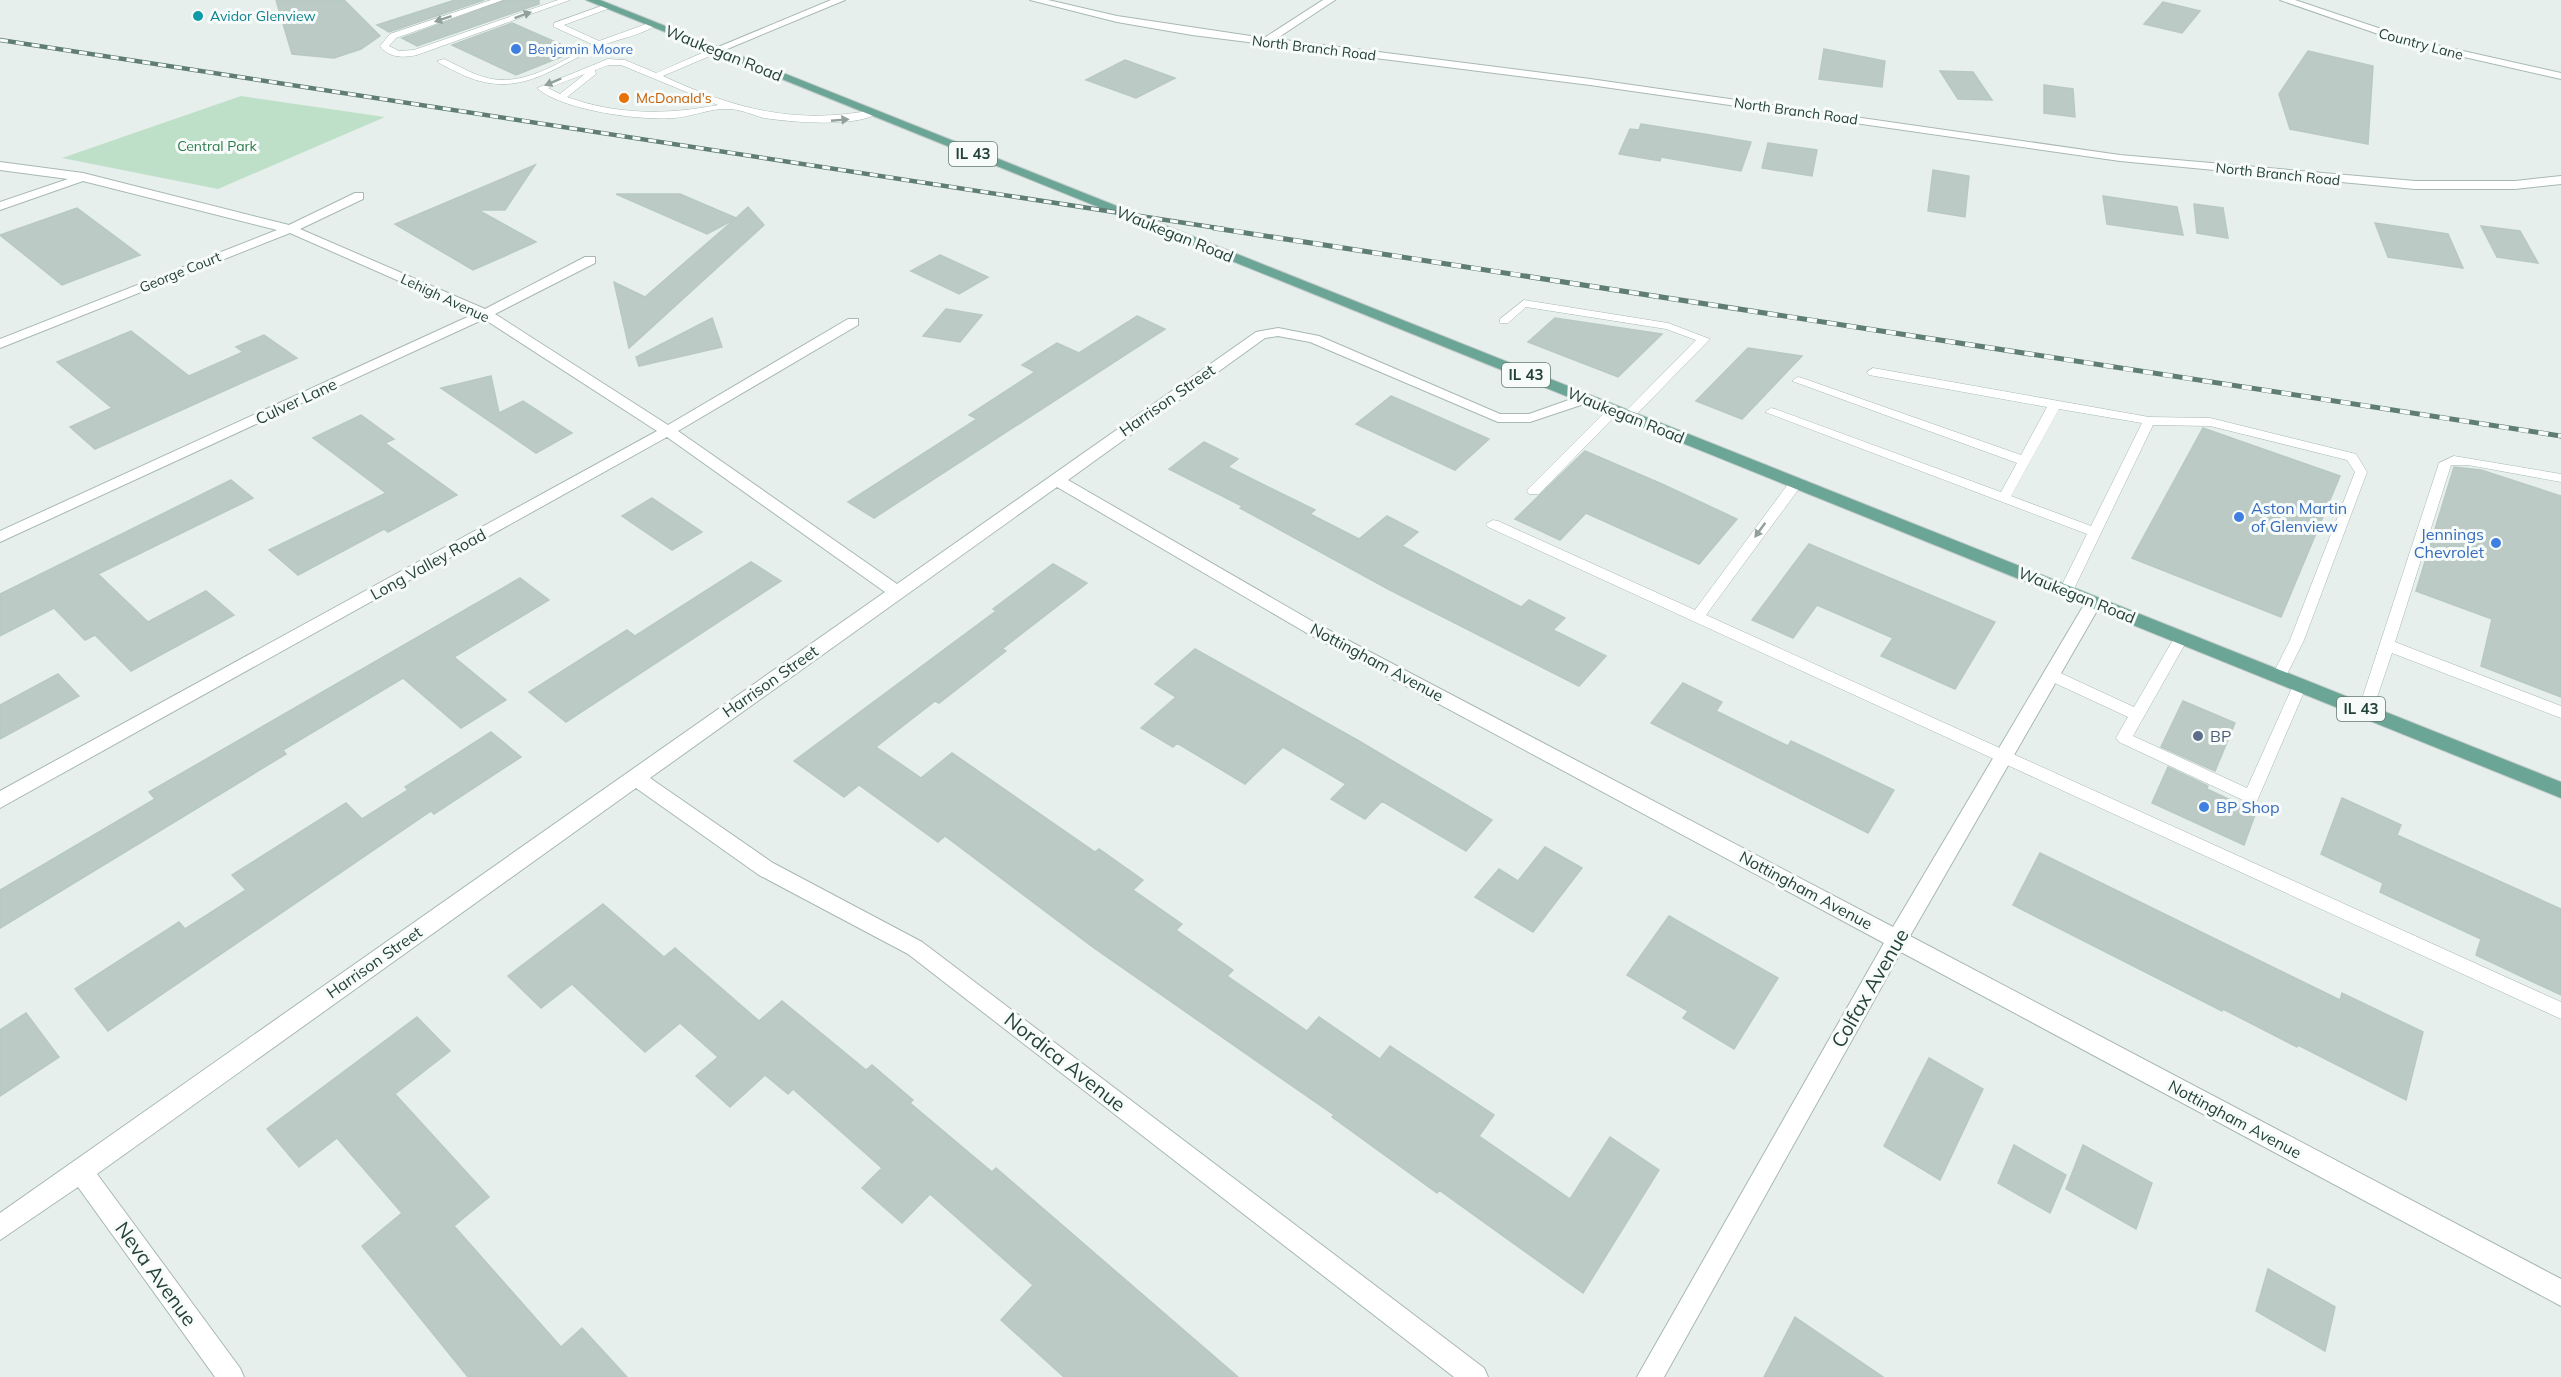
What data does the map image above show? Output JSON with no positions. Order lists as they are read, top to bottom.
{
  "streets": {
    "main road": ["Waukegan Road", "IL 43"],
    "street": [
      "Country Lane",
      "North Branch Road",
      "George Court",
      "Lehigh Avenue",
      "Harrison Street",
      "Culver Lane",
      "Long Valley Road",
      "Nottingham Avenue",
      "Colfax Avenue",
      "Nordica Avenue",
      "Neva Avenue"
    ]
  },
  "crossings": [
    ["Waukegan Road", "Harrison Street"],
    ["Waukegan Road", "Colfax Avenue"],
    ["George Court", "Lehigh Avenue"],
    ["Lehigh Avenue", "Harrison Street"],
    ["Lehigh Avenue", "Culver Lane"],
    ["Lehigh Avenue", "Long Valley Road"],
    ["Harrison Street", "Nottingham Avenue"],
    ["Harrison Street", "Nordica Avenue"],
    ["Harrison Street", "Neva Avenue"],
    ["Nottingham Avenue", "Colfax Avenue"]
  ],
  "parks": ["Central Park"],
  "places": [
    "Avidor Glenview",
    "Benjamin Moore",
    "McDonald's",
    "Aston Martin of Glenview",
    "Jennings Chevrolet",
    "BP",
    "BP Shop"
  ]
}
